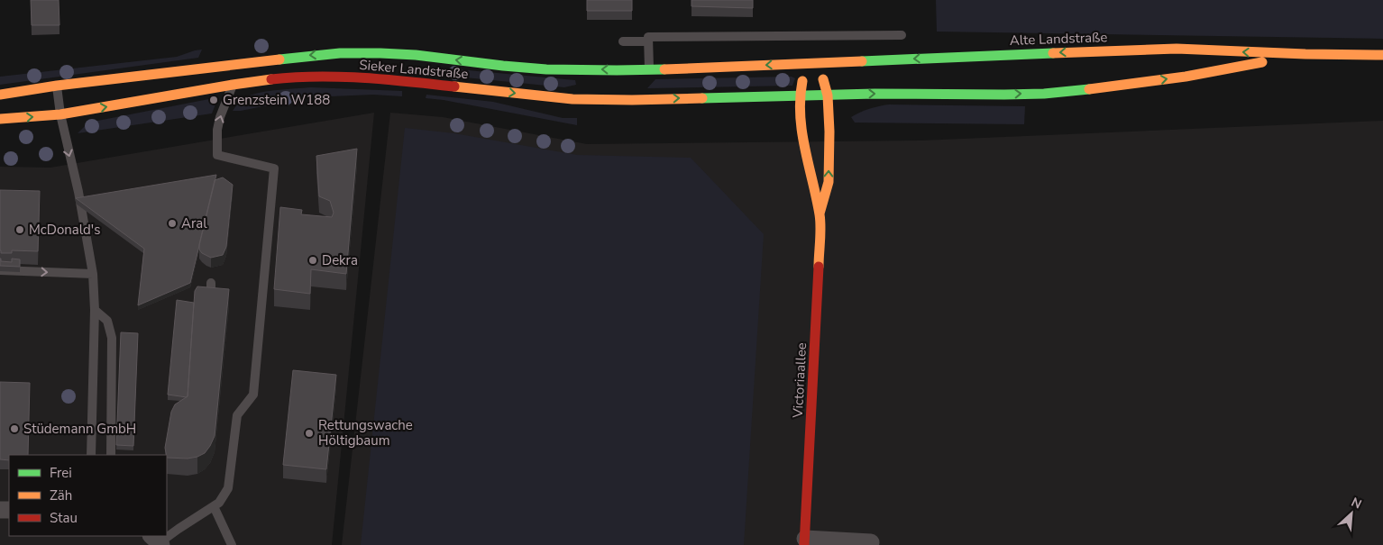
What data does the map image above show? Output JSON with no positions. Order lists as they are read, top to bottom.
{
  "streets": {
    "main road": ["Alte Landstraße", "Sieker Landstraße", "Victoriaallee"]
  },
  "crossings": [
    ["Alte Landstraße", "Sieker Landstraße"],
    ["Alte Landstraße", "Victoriaallee"],
    ["Sieker Landstraße", "Victoriaallee"]
  ],
  "places": [
    "Grenzstein W188",
    "Aral",
    "McDonald's",
    "Dekra",
    "Stüdemann GmbH",
    "Rettungswache Höltigbaum"
  ],
  "legend": ["Frei", "Zäh", "Stau"],
  "north": "top right"
}
